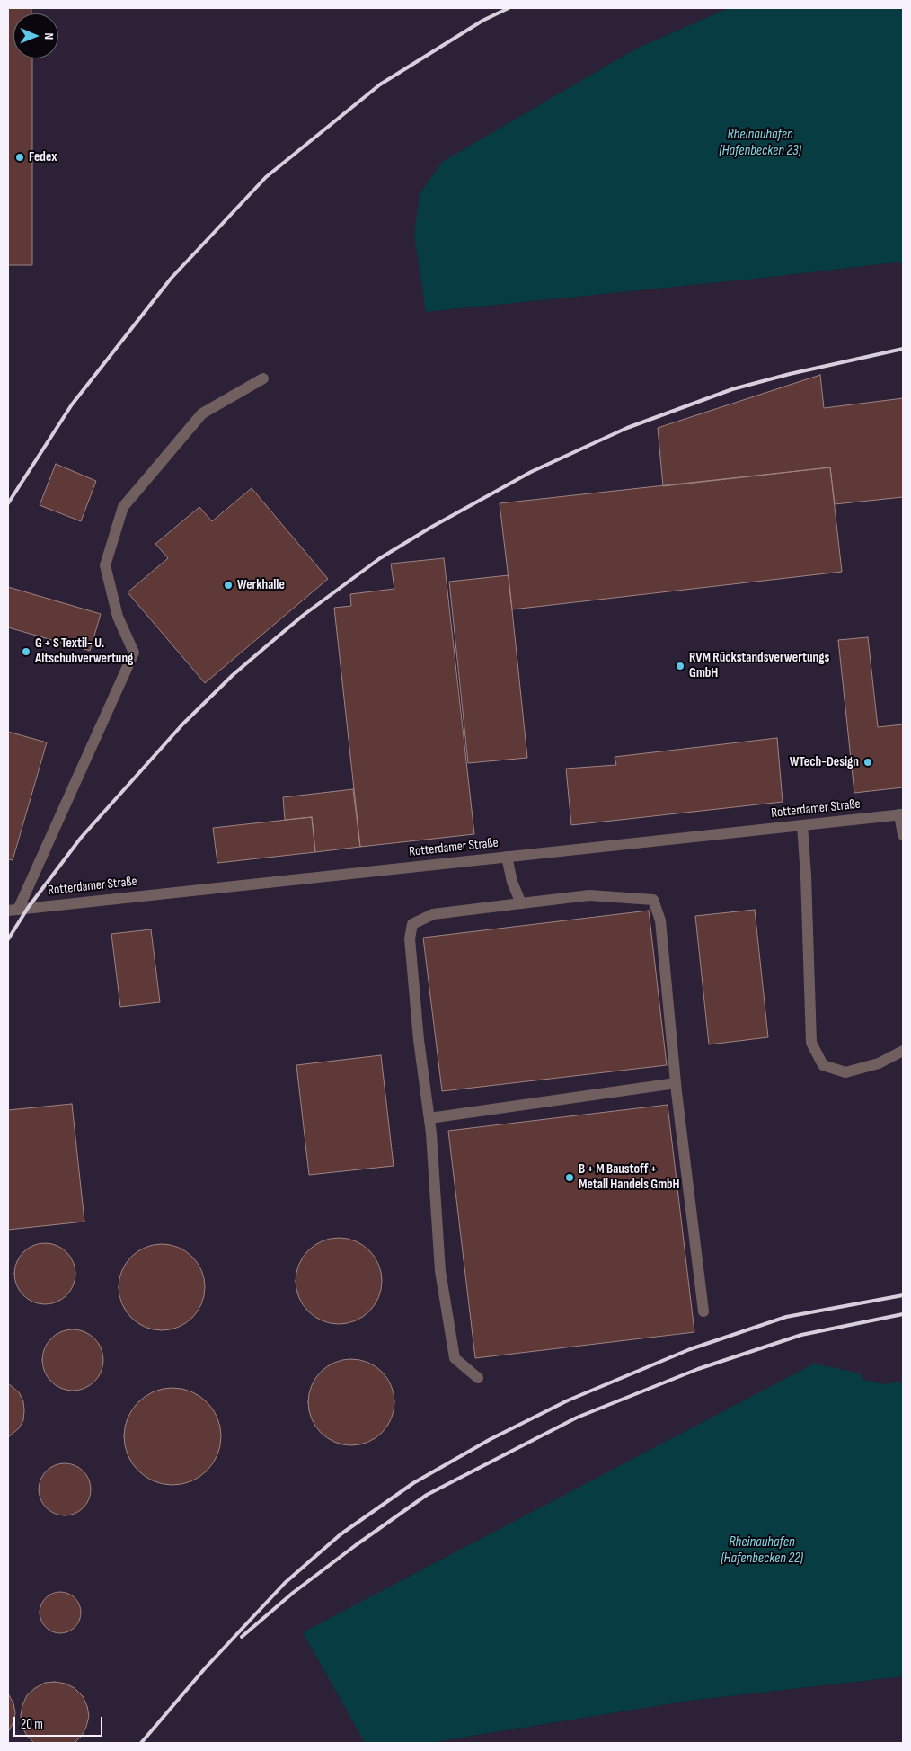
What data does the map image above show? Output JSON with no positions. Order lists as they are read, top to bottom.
{
  "streets": {
    "street": ["Rotterdamer Straße"]
  },
  "water": ["Rheinauhafen (Hafenbecken 23)", "Rheinauhafen (Hafenbecken 22)"],
  "places": [
    "Fedex",
    "Werkhalle",
    "G + S Textil- U. Altschuhverwertung",
    "RVM Rückstandsverwertungs GmbH",
    "WTech-Design",
    "B + M Baustoff + Metall Handels GmbH"
  ],
  "scale_bar": "20 m",
  "north": "right"
}
